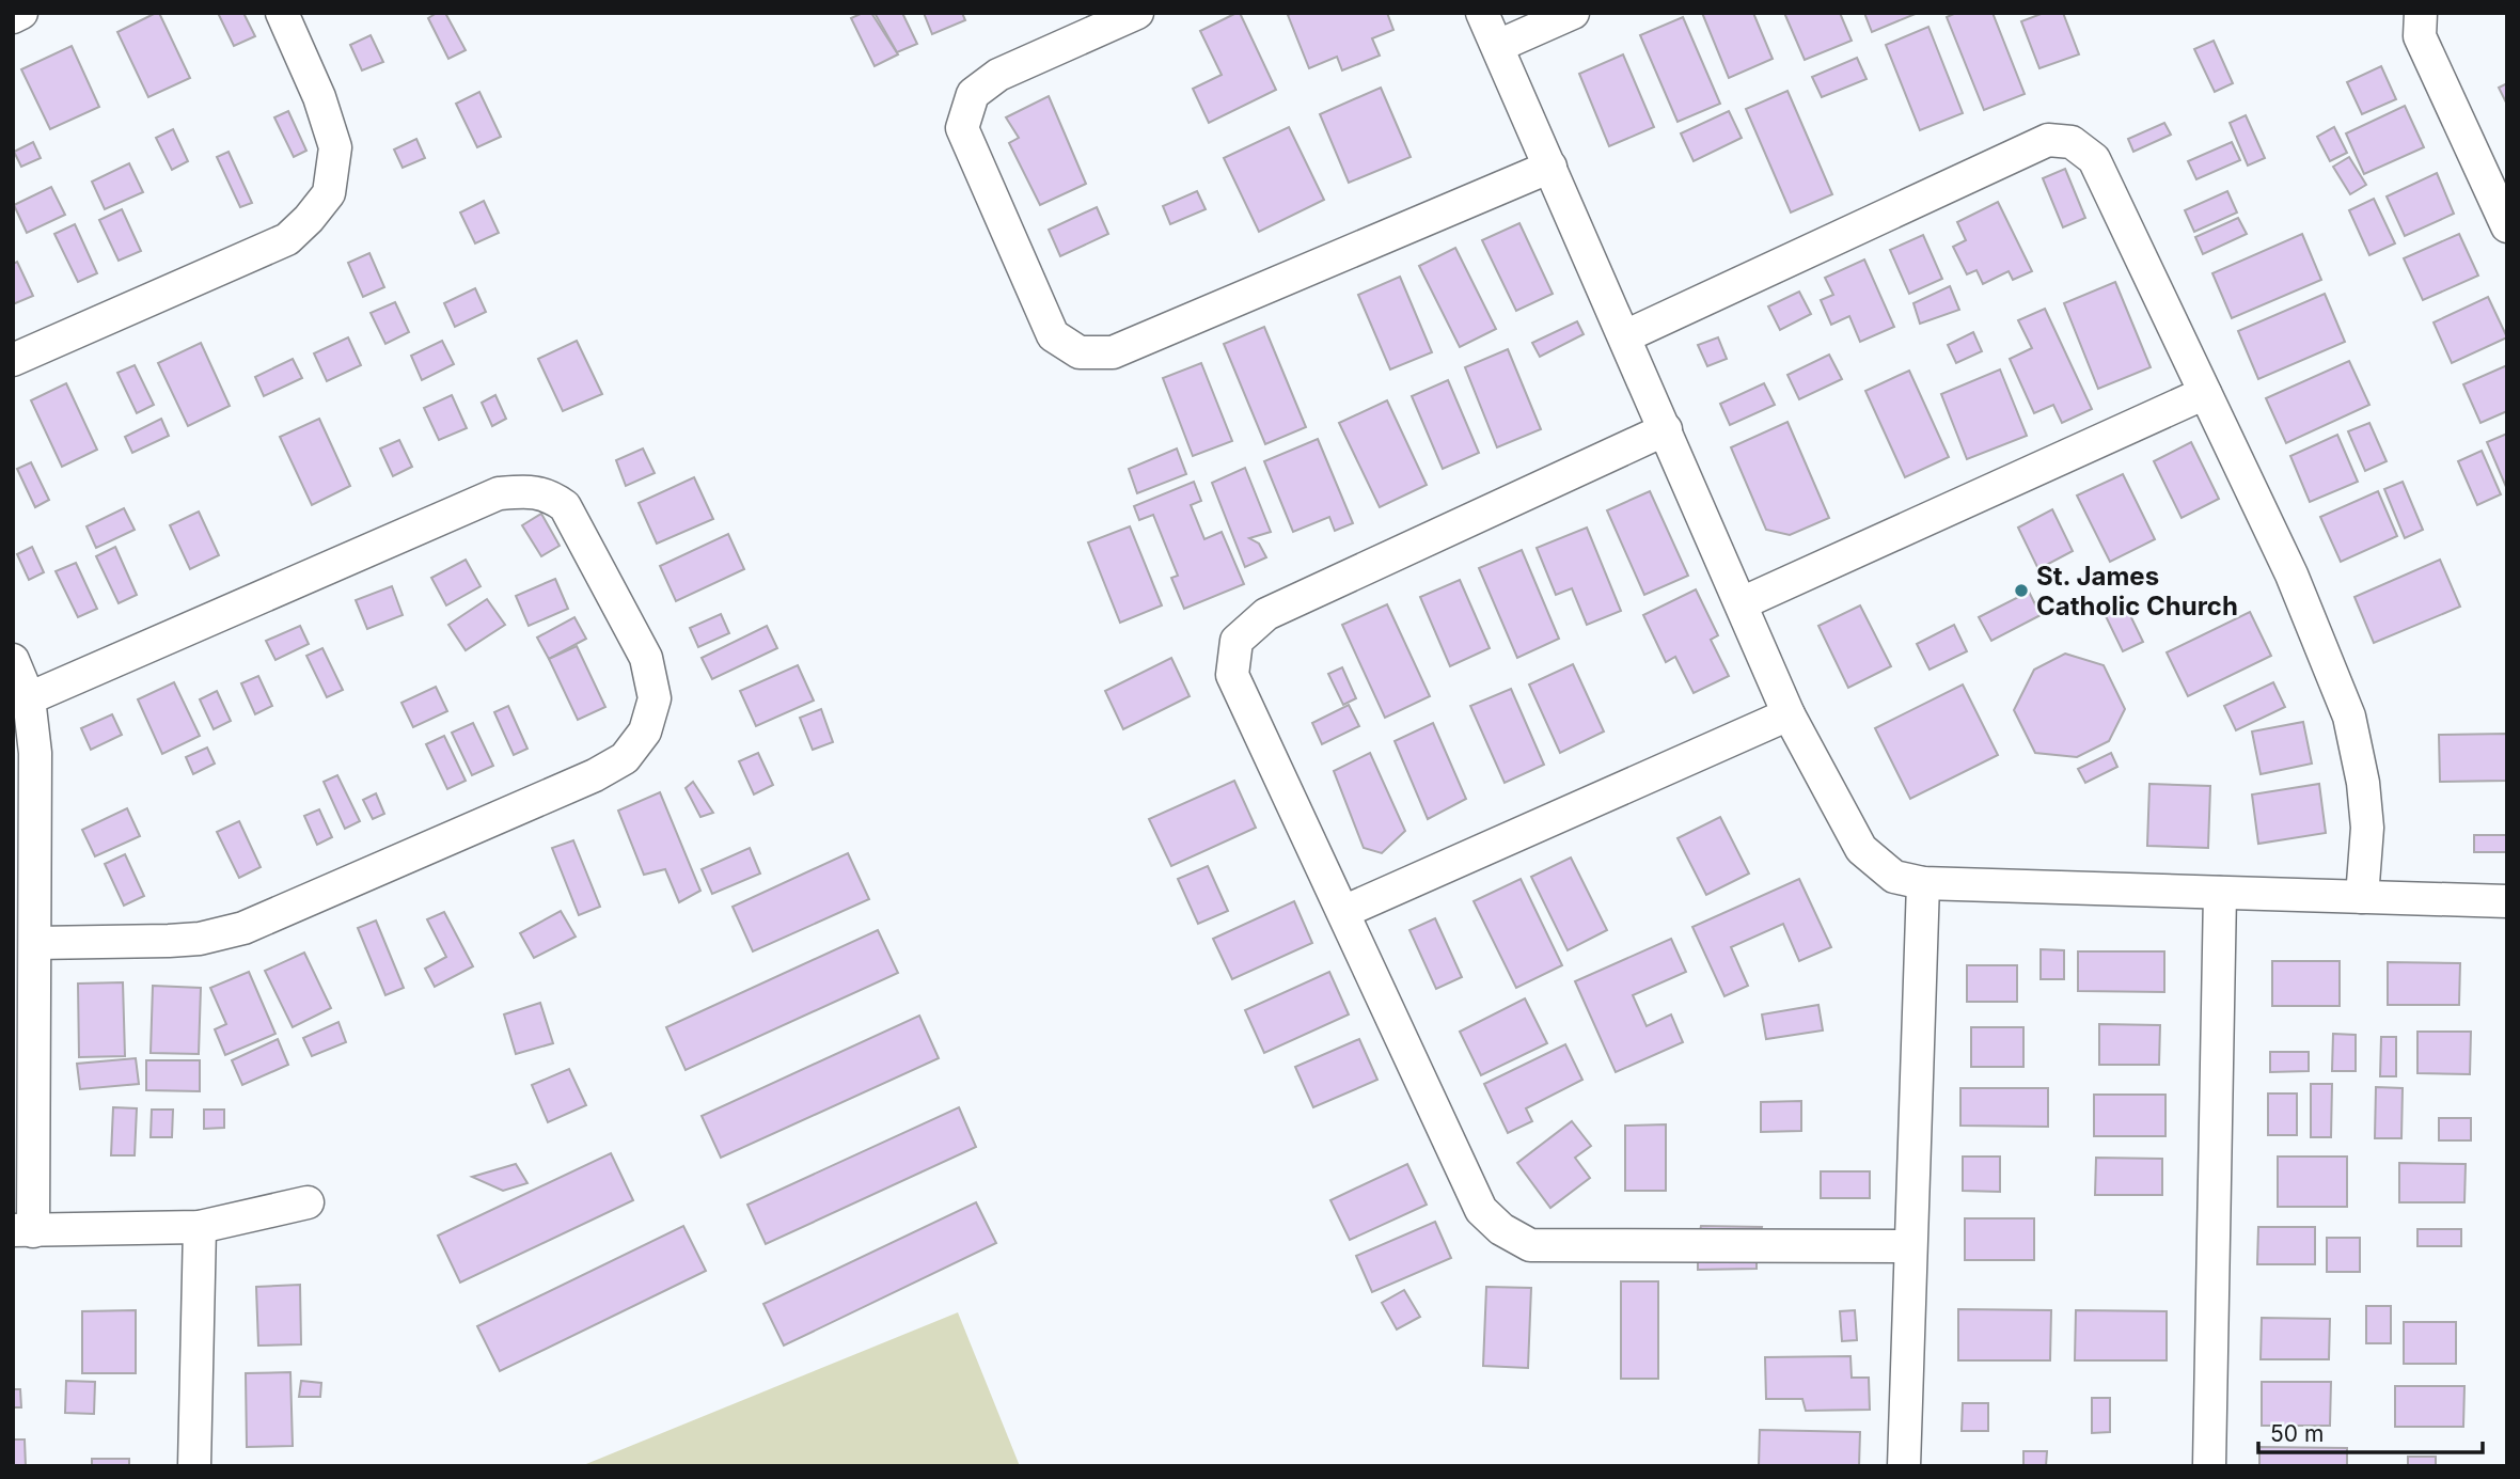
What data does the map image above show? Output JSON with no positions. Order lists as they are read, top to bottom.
{
  "places": ["St. James Catholic Church"],
  "scale_bar": "50 m"
}
